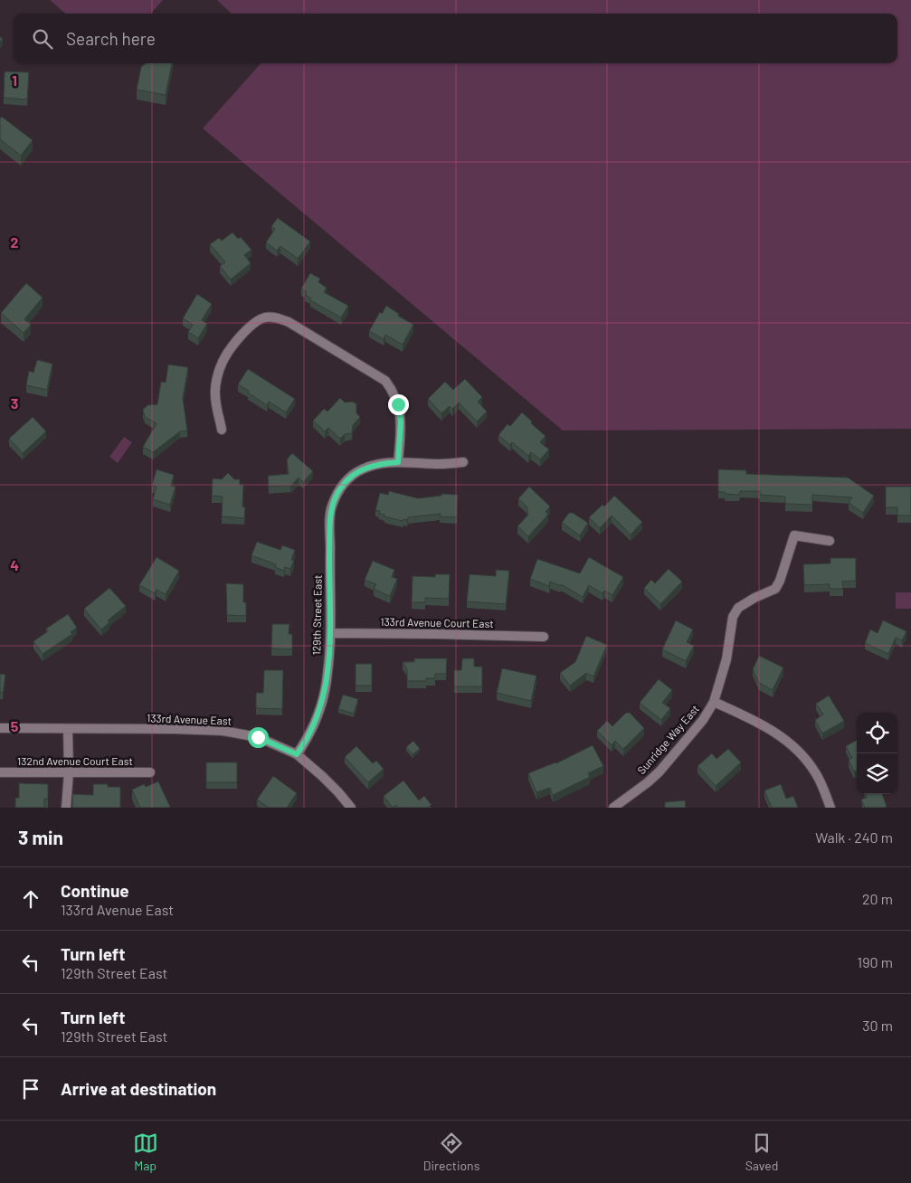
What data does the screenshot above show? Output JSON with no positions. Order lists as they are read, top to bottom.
{
  "streets": {
    "street": [
      "129th Street East",
      "133rd Avenue Court East",
      "133rd Avenue East",
      "Sunridge Way East",
      "132nd Avenue Court East"
    ]
  },
  "crossings": [
    ["129th Street East", "133rd Avenue Court East"],
    ["129th Street East", "133rd Avenue East"]
  ],
  "page": {
    "search": "Search here",
    "heading": ["3 min", "Walk · 240 m"],
    "list": [
      ["Continue", "133rd Avenue East", "20 m"],
      ["Turn left", "129th Street East", "190 m"],
      ["Turn left", "129th Street East", "30 m"],
      "Arrive at destination"
    ],
    "nav": ["Map", "Directions", "Saved"]
  },
  "grid": {
    "rows": [
      "1",
      "2",
      "3",
      "4",
      "5"
    ]
  }
}
